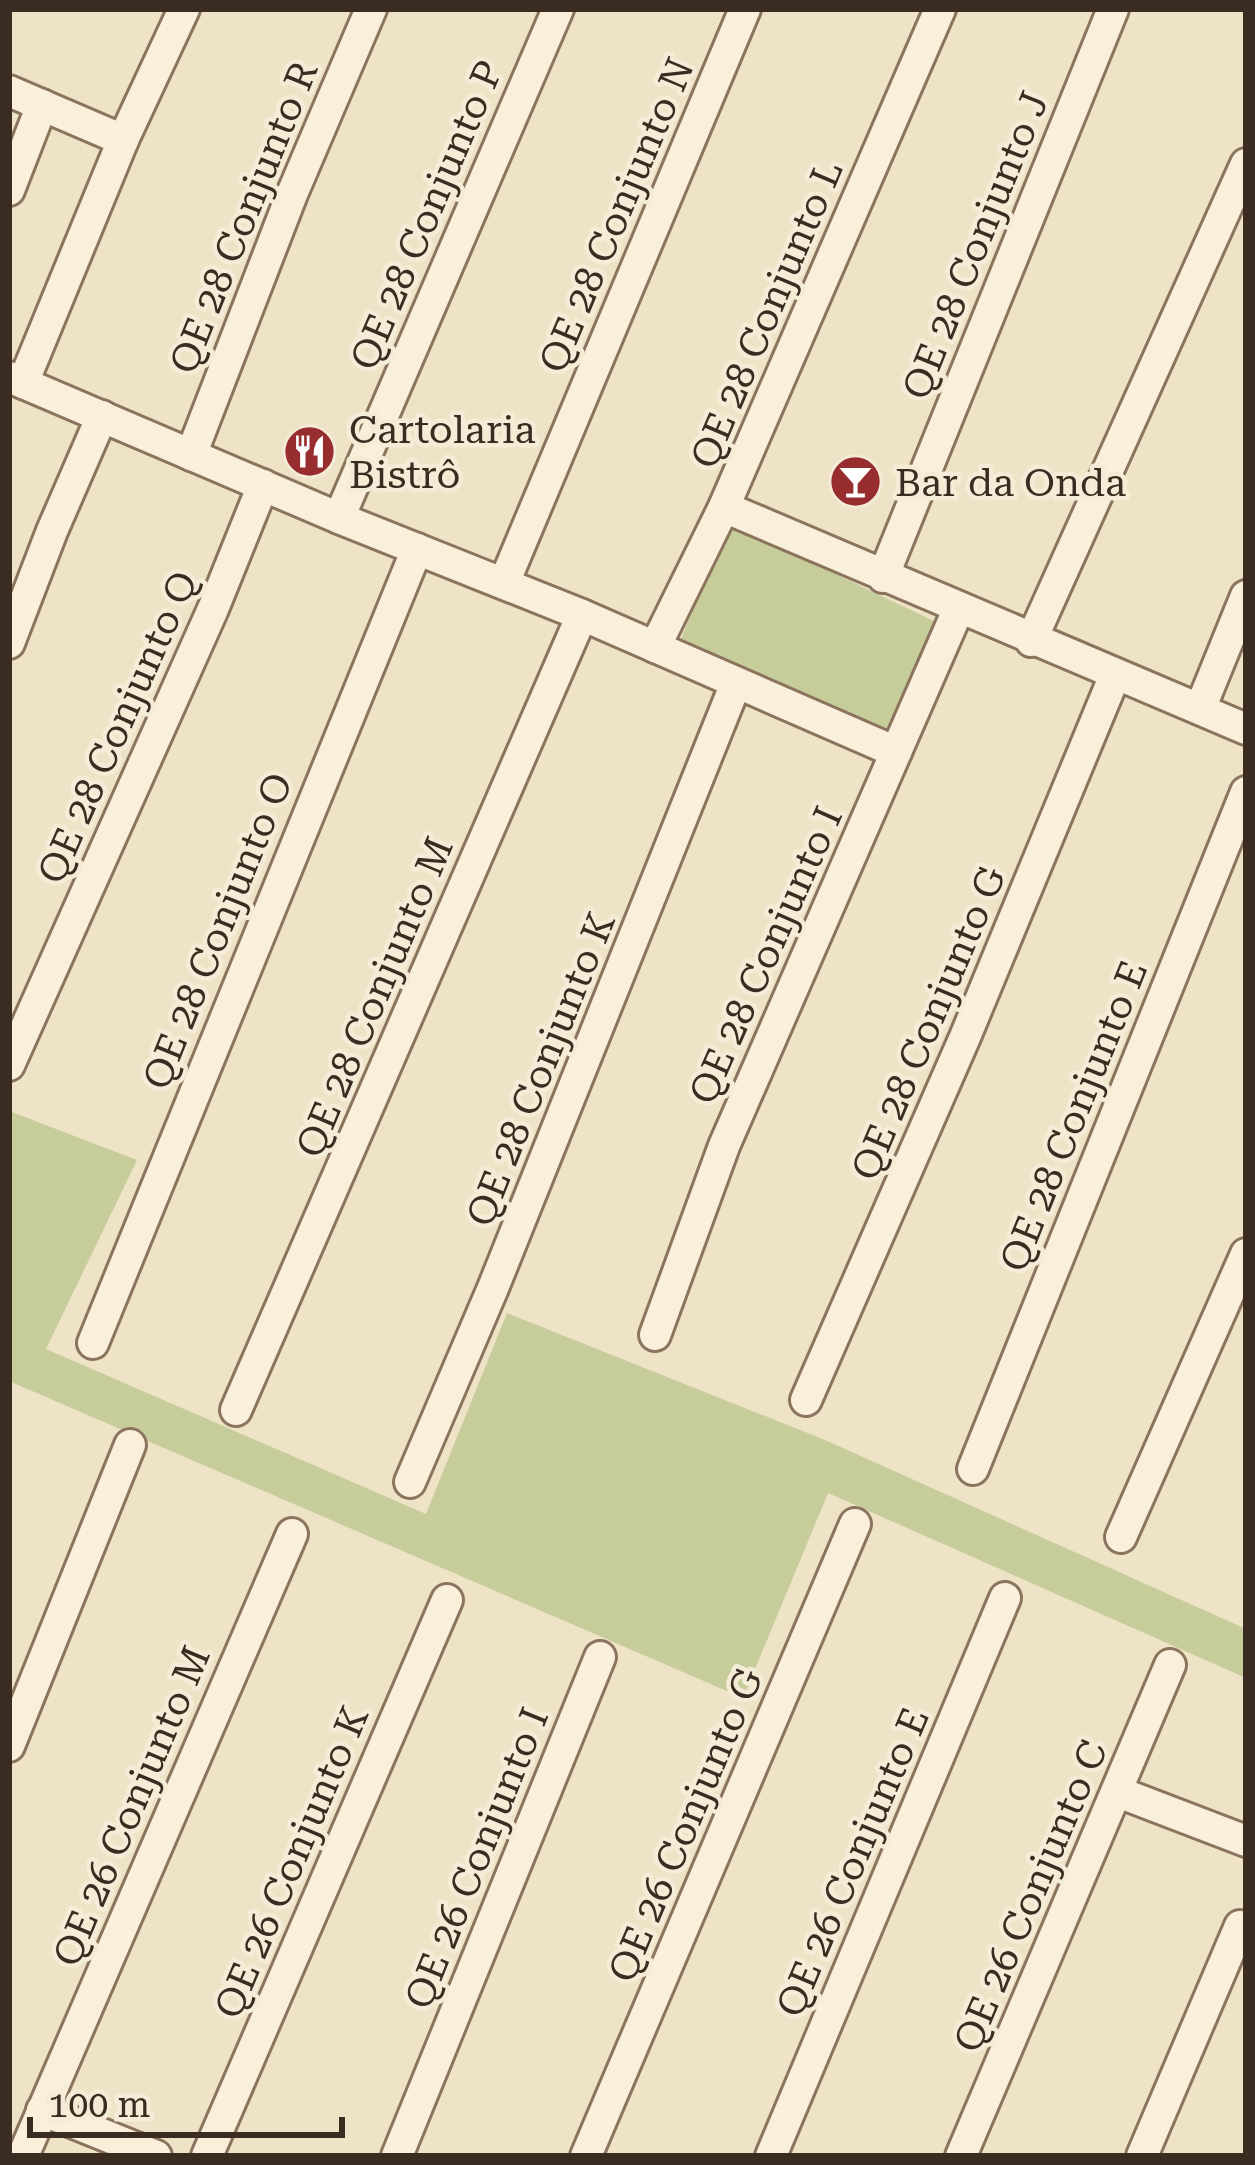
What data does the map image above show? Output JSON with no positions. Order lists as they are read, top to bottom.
{
  "streets": {
    "street": [
      "QE 28 Conjunto P",
      "QE 28 Conjunto N",
      "QE 28 Conjunto R",
      "QE 28 Conjunto J",
      "QE 28 Conjunto L",
      "QE 28 Conjunto Q",
      "QE 28 Conjunto O",
      "QE 28 Conjunto I",
      "QE 28 Conjunto M",
      "QE 28 Conjunto G",
      "QE 28 Conjunto K",
      "QE 28 Conjunto E",
      "QE 26 Conjunto M",
      "QE 26 Conjunto G",
      "QE 26 Conjunto I",
      "QE 26 Conjunto K",
      "QE 26 Conjunto E",
      "QE 26 Conjunto C"
    ]
  },
  "places": {
    "restaurant": ["Cartolaria Bistrô"],
    "bar": ["Bar da Onda"]
  },
  "scale_bar": "100 m"
}
